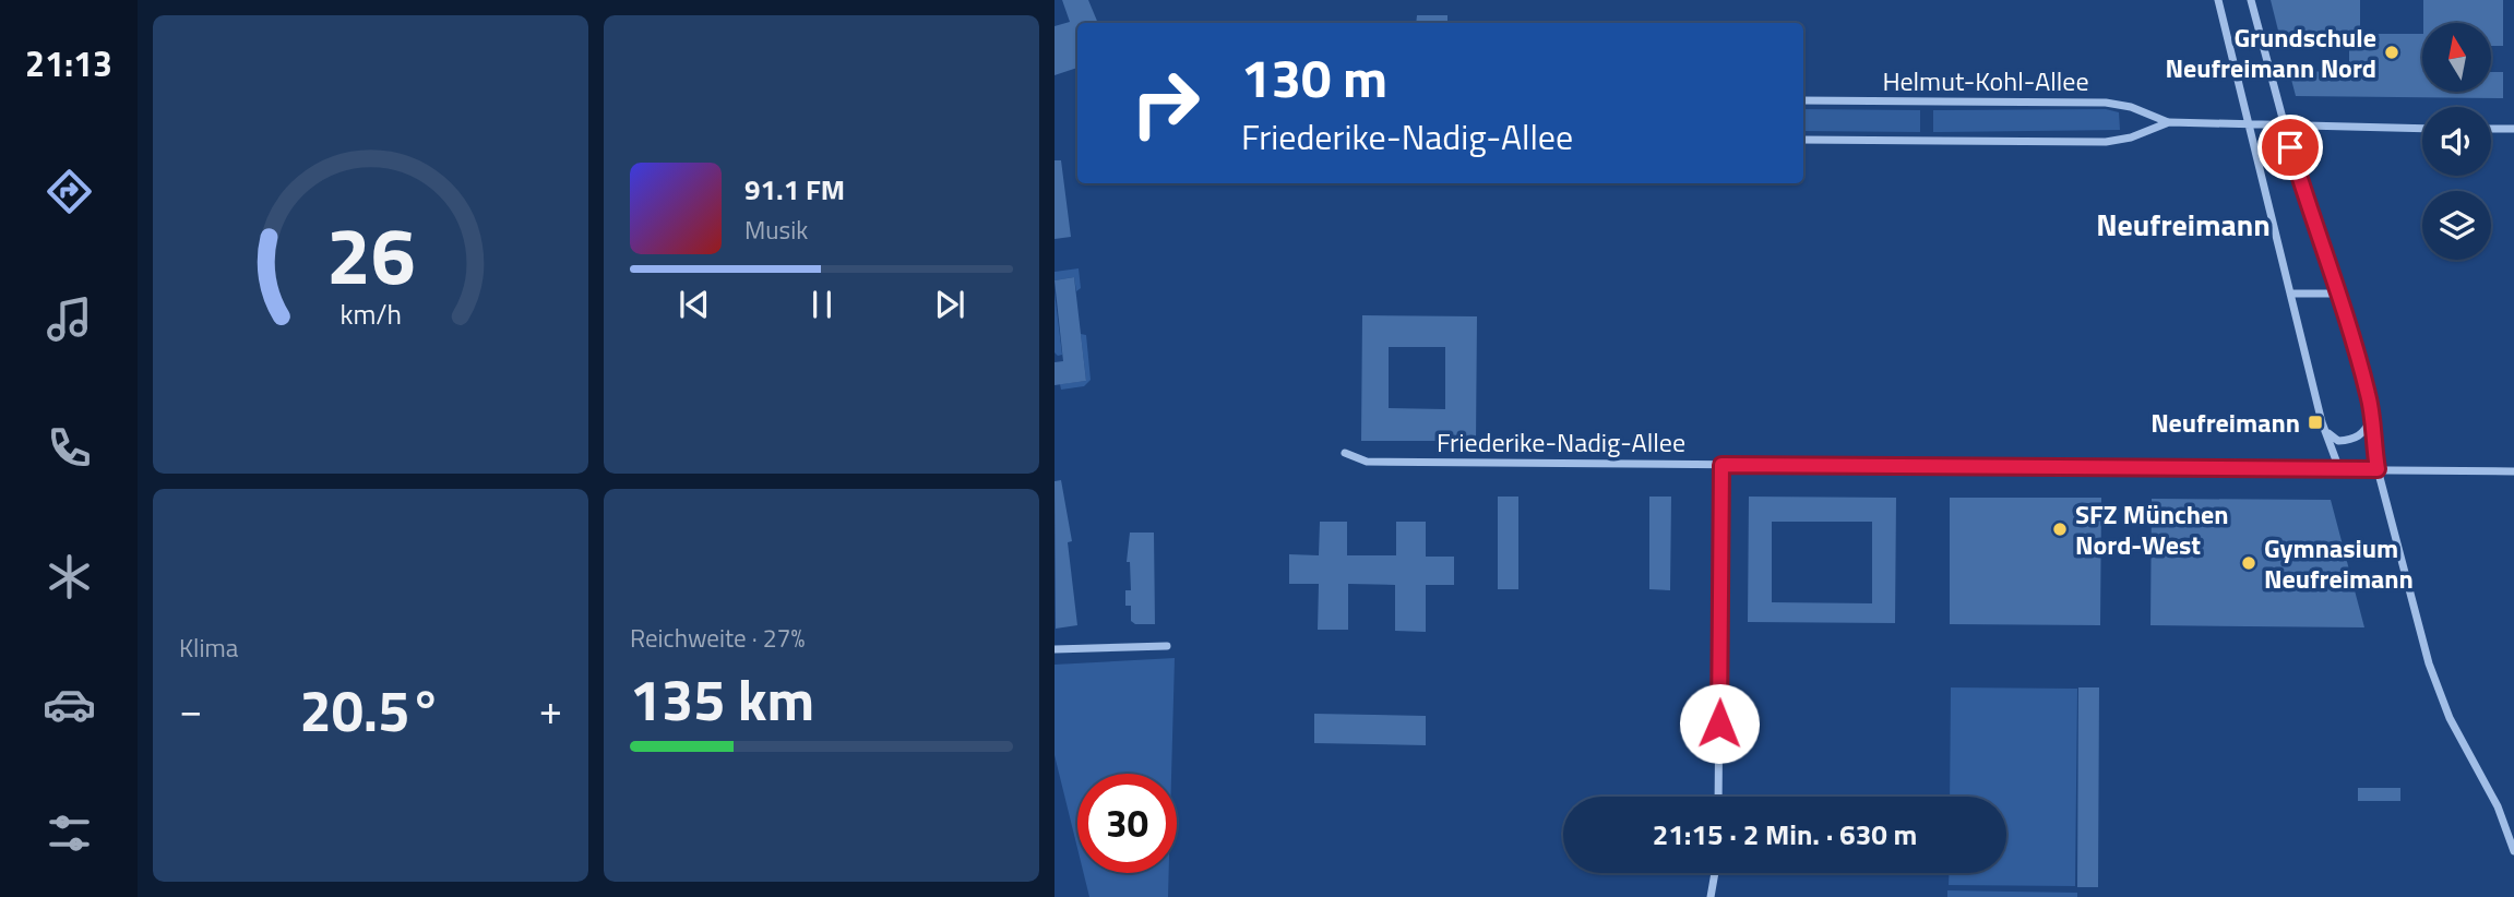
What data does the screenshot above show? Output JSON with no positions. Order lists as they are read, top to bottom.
{
  "streets": {
    "street": ["Helmut-Kohl-Allee", "Friederike-Nadig-Allee"]
  },
  "districts": ["Neufreimann"],
  "places": {
    "other": ["Grundschule Neufreimann Nord", "SFZ München Nord-West", "Gymnasium Neufreimann"],
    "transit": ["Neufreimann"]
  },
  "north": "top",
  "page": {
    "tabs": "21:13",
    "turn": ["130 m", "Friederike-Nadig-Allee"],
    "song": ["91.1 FM", "Musik"],
    "tile": [
      "Klima",
      ["Reichweite · 27%", "135 km"]
    ],
    "heat": ["−", "20.5°", "+"],
    "limit": "30",
    "trip": "21:15 · 2 Min. · 630 m",
    "gauge": ["26", "km/h"]
  }
}
